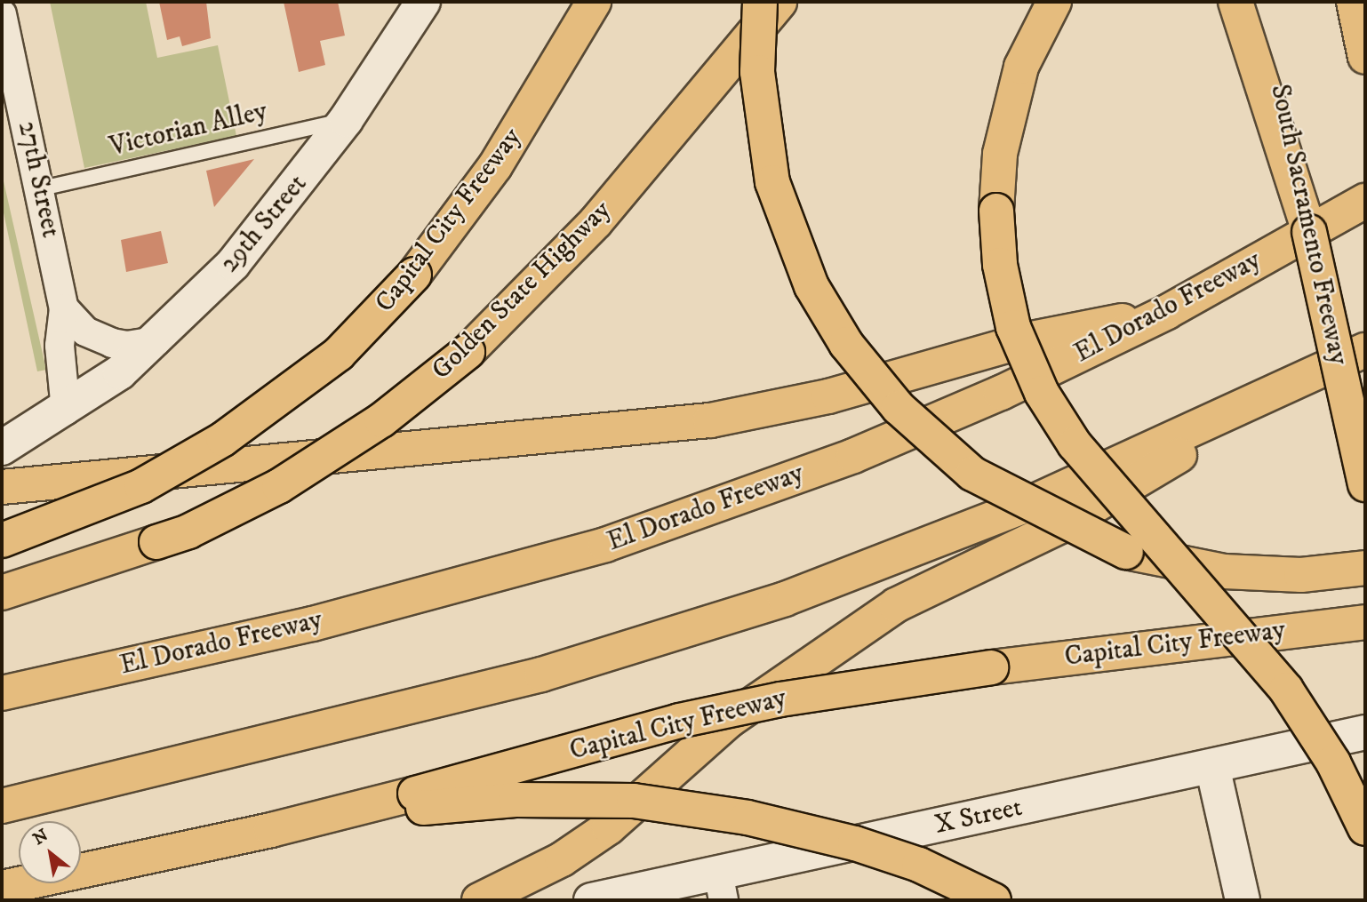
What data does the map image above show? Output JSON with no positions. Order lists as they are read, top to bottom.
{
  "streets": {
    "highway": [
      "Capital City Freeway",
      "South Sacramento Freeway",
      "Golden State Highway",
      "El Dorado Freeway"
    ],
    "main road": ["29th Street", "X Street"],
    "street": ["27th Street"],
    "lane": ["Victorian Alley"]
  },
  "crossings": [
    ["Victorian Alley", "27th Street"],
    ["Victorian Alley", "29th Street"],
    ["27th Street", "29th Street"]
  ],
  "north": "top left"
}
